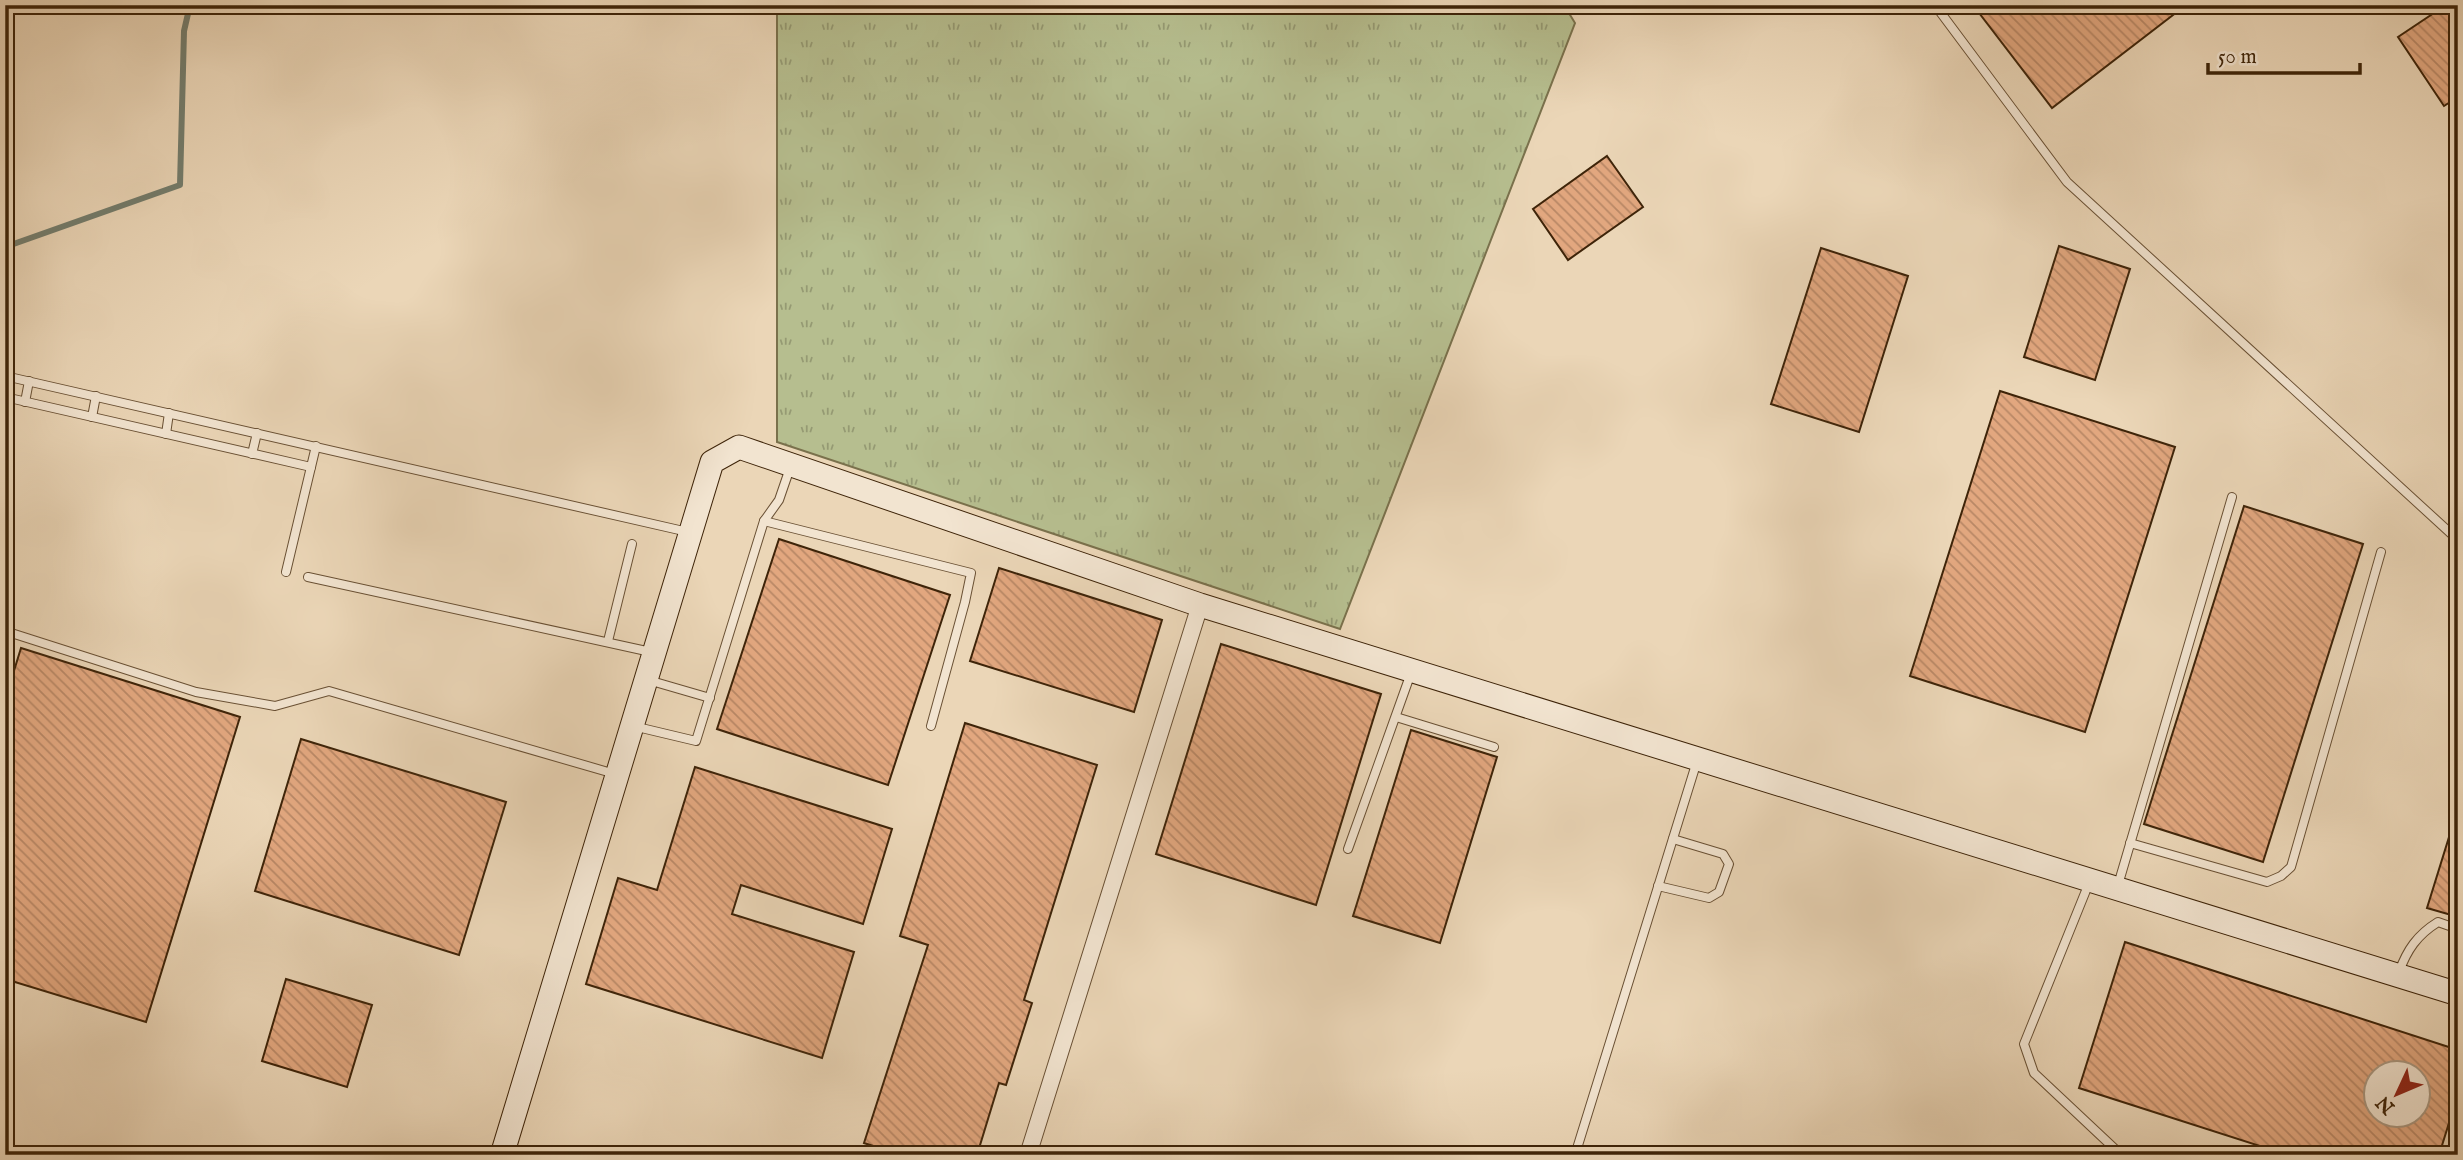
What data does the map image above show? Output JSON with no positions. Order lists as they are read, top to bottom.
{
  "scale_bar": "50 m",
  "north": "bottom left"
}
